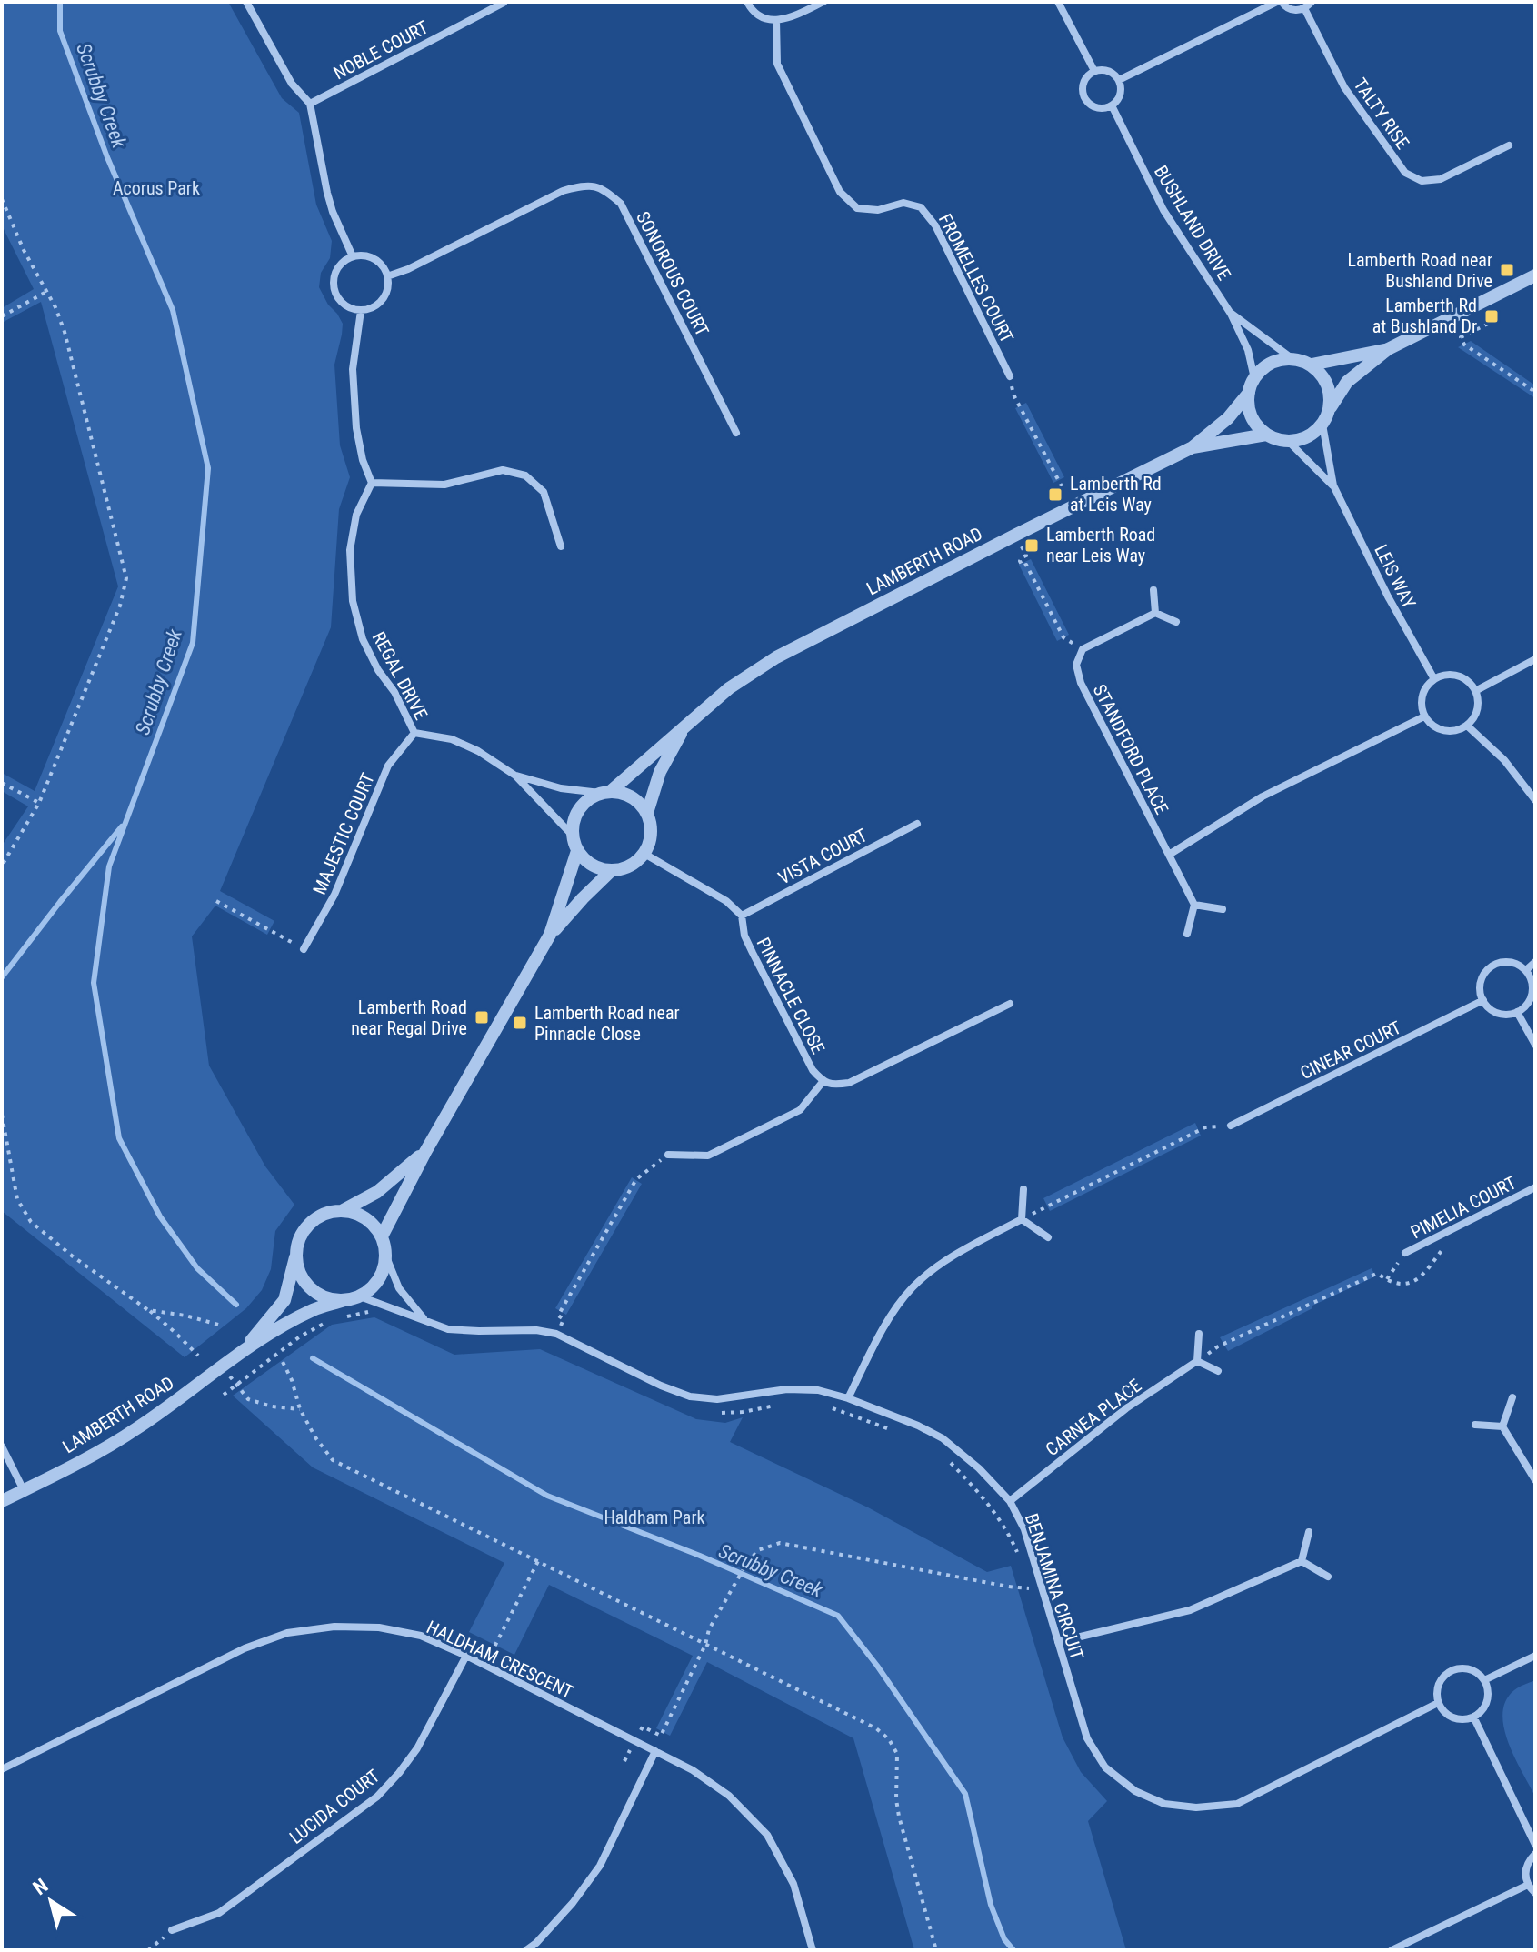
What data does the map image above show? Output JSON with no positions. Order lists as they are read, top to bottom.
{
  "streets": {
    "street": [
      "NOBLE COURT",
      "TALTY RISE",
      "BUSHLAND DRIVE",
      "SONOROUS COURT",
      "FROMELLES COURT",
      "LAMBERTH ROAD",
      "LEIS WAY",
      "REGAL DRIVE",
      "STANDFORD PLACE",
      "MAJESTIC COURT",
      "VISTA COURT",
      "PINNACLE CLOSE",
      "CINEAR COURT",
      "PIMELIA COURT",
      "CARNEA PLACE",
      "BENJAMINA CIRCUIT",
      "HALDHAM CRESCENT",
      "LUCIDA COURT"
    ]
  },
  "crossings": [
    ["BUSHLAND DRIVE", "LAMBERTH ROAD"],
    ["BUSHLAND DRIVE", "LEIS WAY"],
    ["LAMBERTH ROAD", "LEIS WAY"],
    ["LAMBERTH ROAD", "REGAL DRIVE"],
    ["LAMBERTH ROAD", "BENJAMINA CIRCUIT"],
    ["REGAL DRIVE", "MAJESTIC COURT"],
    ["VISTA COURT", "PINNACLE CLOSE"],
    ["CARNEA PLACE", "BENJAMINA CIRCUIT"],
    ["HALDHAM CRESCENT", "LUCIDA COURT"]
  ],
  "water": ["Scrubby Creek"],
  "parks": ["Acorus Park", "Haldham Park"],
  "places": {
    "transit": [
      "Lamberth Road near Bushland Drive",
      "Lamberth Rd at Bushland Dr",
      "Lamberth Rd at Leis Way",
      "Lamberth Road near Leis Way",
      "Lamberth Road near Regal Drive",
      "Lamberth Road near Pinnacle Close"
    ]
  },
  "north": "top left"
}
